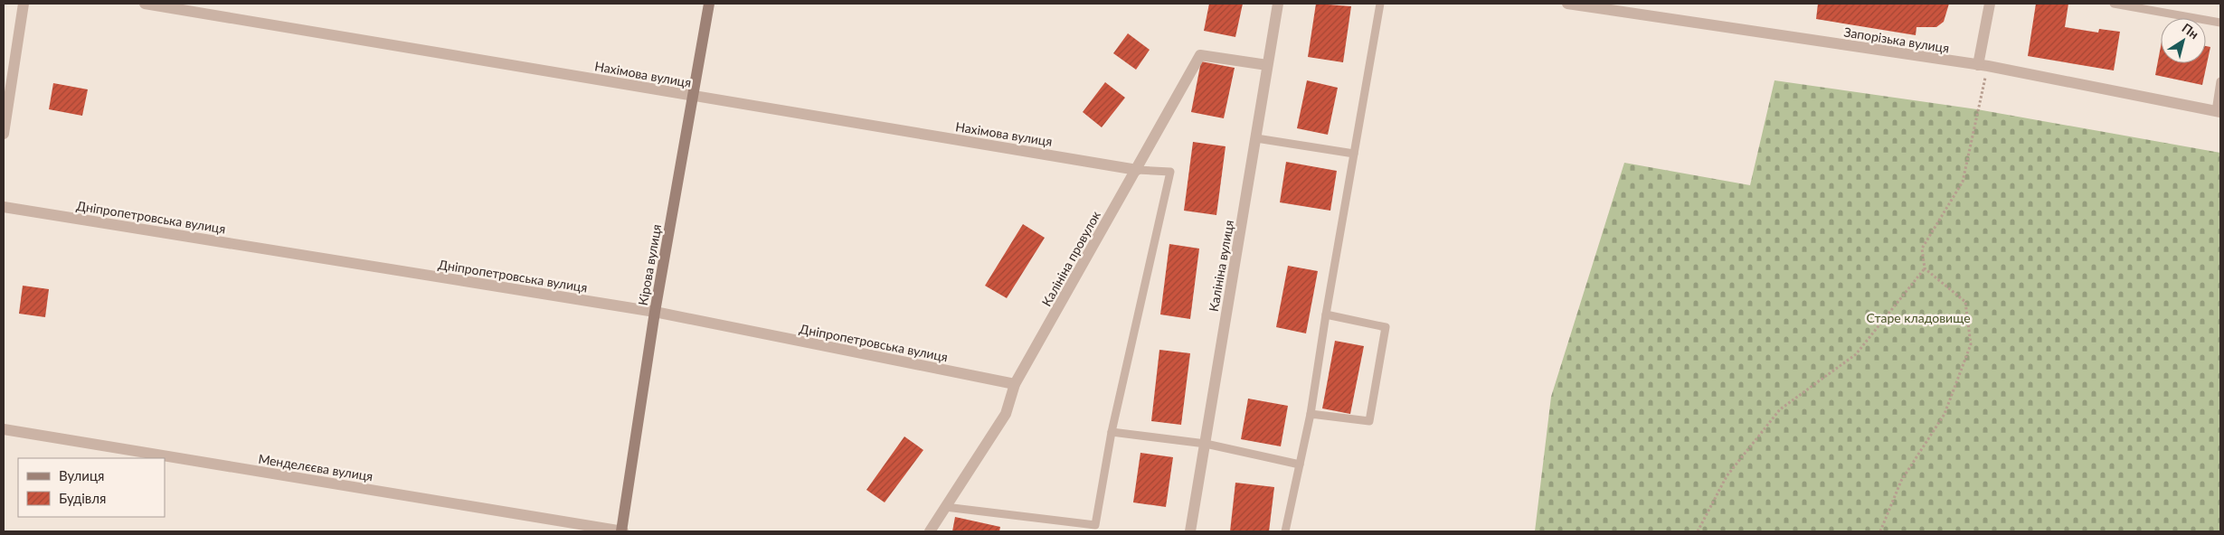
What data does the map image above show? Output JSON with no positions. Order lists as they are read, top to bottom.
{
  "streets": {
    "main road": ["Кірова вулиця"],
    "street": [
      "Запорізька вулиця",
      "Нахімова вулиця",
      "Дніпропетровська вулиця",
      "Калініна провулок",
      "Калініна вулиця",
      "Менделєєва вулиця"
    ]
  },
  "crossings": [
    ["Нахімова вулиця", "Калініна провулок"],
    ["Нахімова вулиця", "Кірова вулиця"],
    ["Дніпропетровська вулиця", "Калініна провулок"],
    ["Дніпропетровська вулиця", "Кірова вулиця"],
    ["Калініна провулок", "Калініна вулиця"],
    ["Кірова вулиця", "Менделєєва вулиця"]
  ],
  "parks": ["Старе кладовище"],
  "legend": ["Вулиця", "Будівля"],
  "north": "top right"
}
